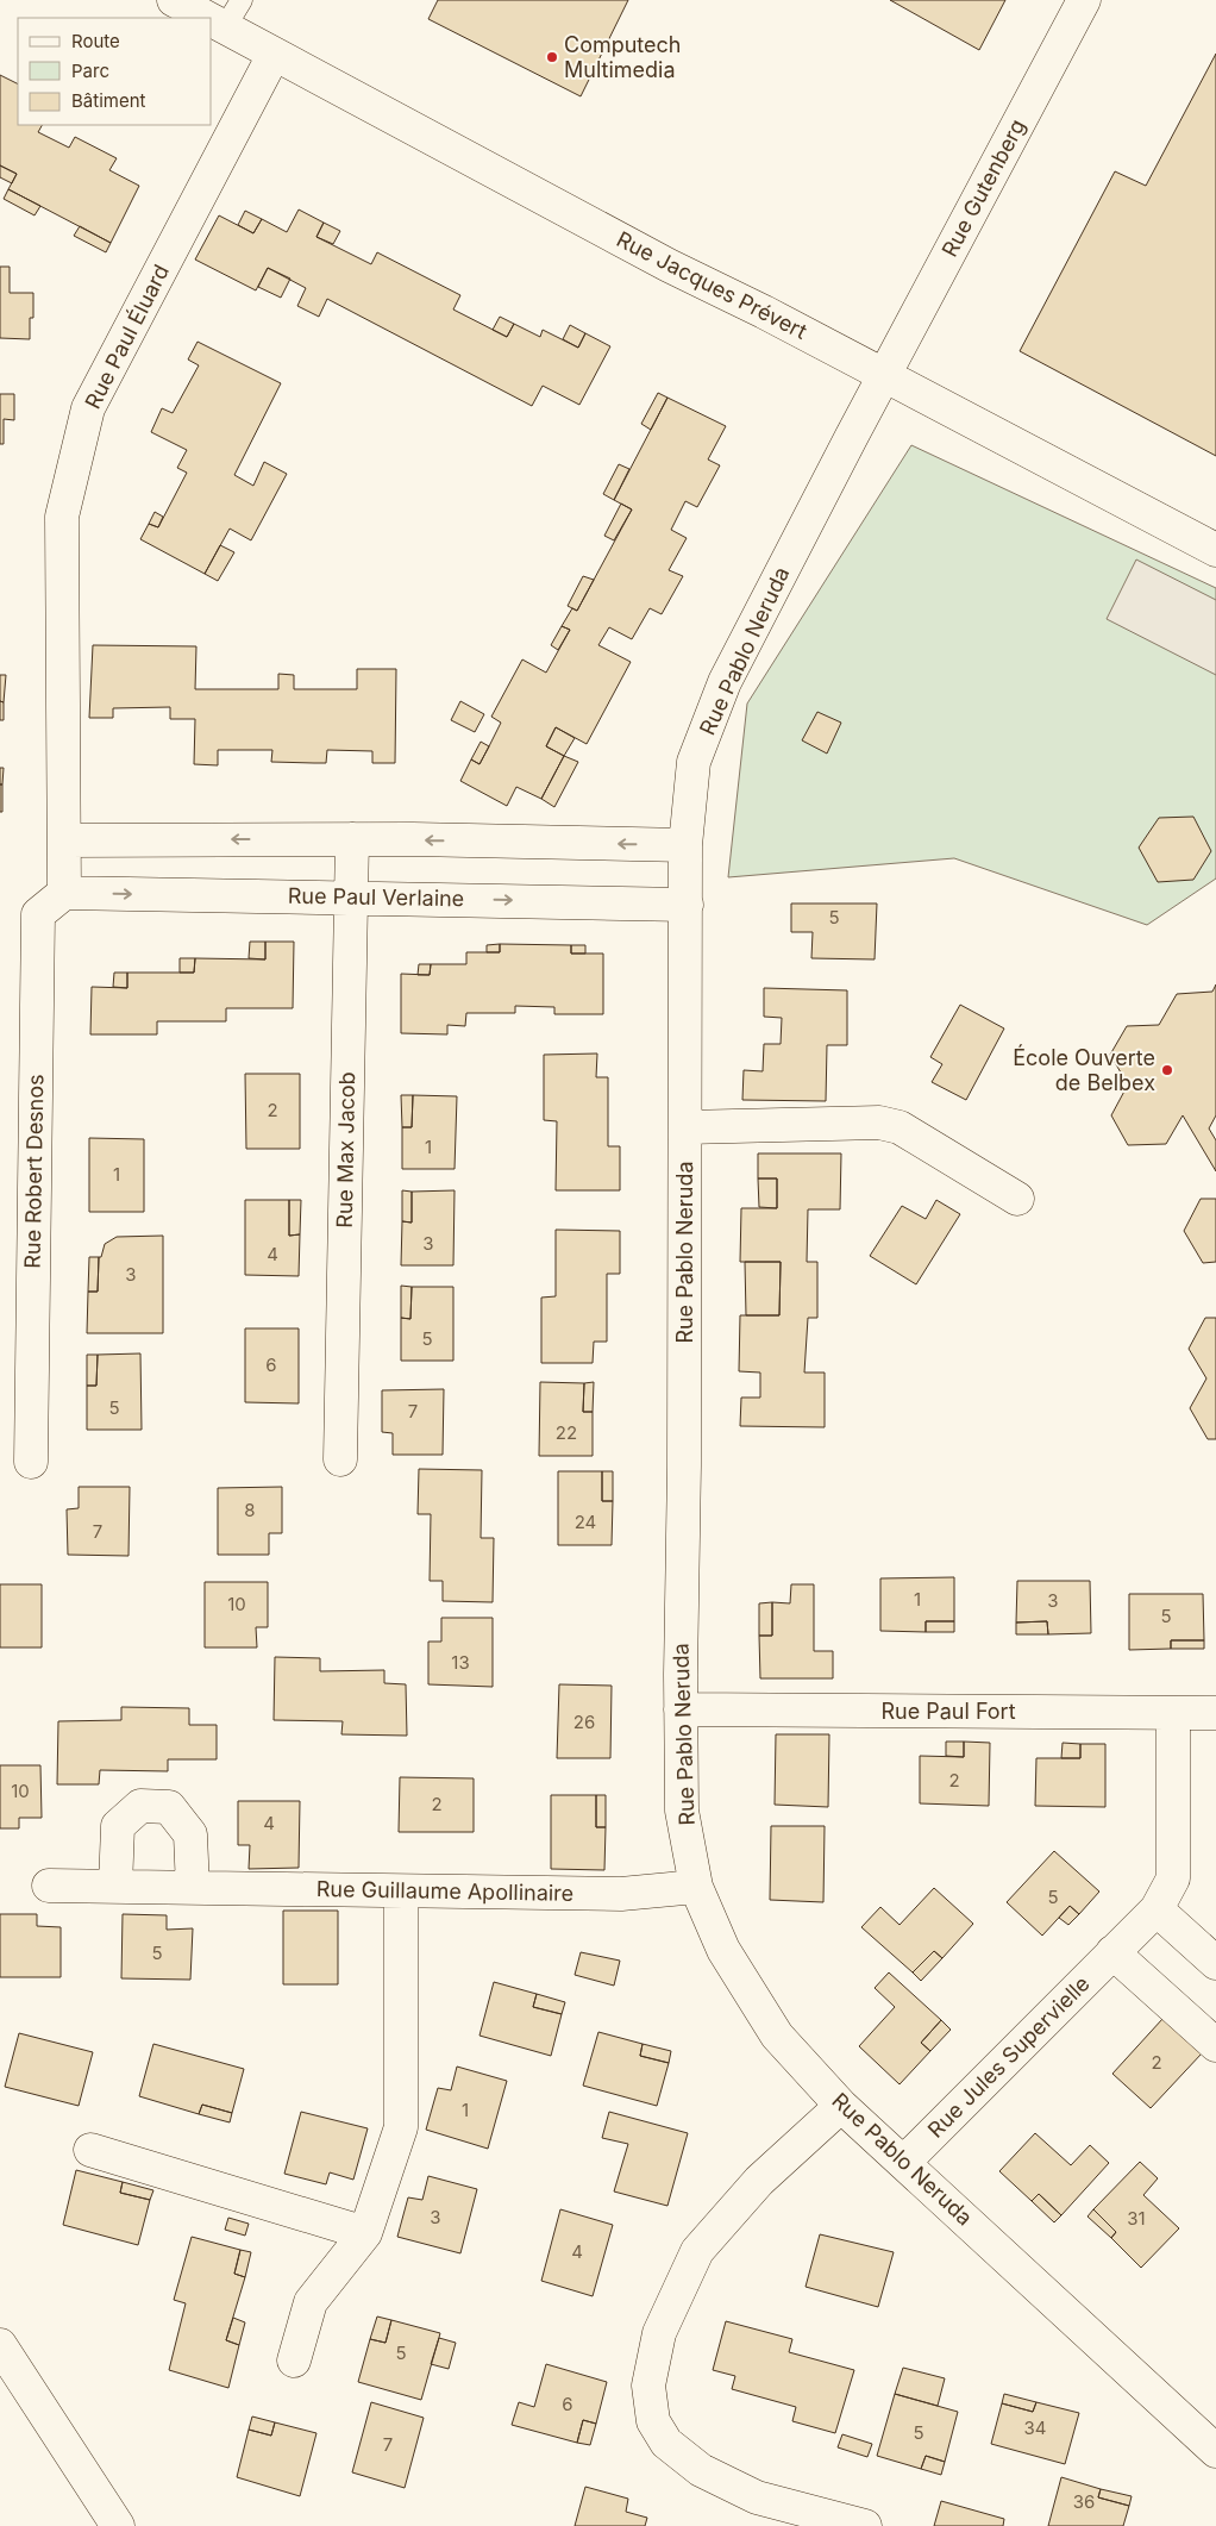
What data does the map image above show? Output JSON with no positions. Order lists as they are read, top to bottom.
{
  "streets": {
    "street": [
      "Rue Gutenberg",
      "Rue Jacques Prévert",
      "Rue Paul Éluard",
      "Rue Pablo Neruda",
      "Rue Paul Verlaine",
      "Rue Max Jacob",
      "Rue Robert Desnos",
      "Rue Paul Fort",
      "Rue Guillaume Apollinaire",
      "Rue Jules Supervielle"
    ]
  },
  "crossings": [
    ["Rue Gutenberg", "Rue Jacques Prévert"],
    ["Rue Gutenberg", "Rue Pablo Neruda"],
    ["Rue Jacques Prévert", "Rue Paul Éluard"],
    ["Rue Jacques Prévert", "Rue Pablo Neruda"],
    ["Rue Paul Éluard", "Rue Paul Verlaine"],
    ["Rue Paul Éluard", "Rue Robert Desnos"],
    ["Rue Pablo Neruda", "Rue Paul Verlaine"],
    ["Rue Pablo Neruda", "Rue Paul Fort"],
    ["Rue Pablo Neruda", "Rue Guillaume Apollinaire"],
    ["Rue Pablo Neruda", "Rue Jules Supervielle"],
    ["Rue Paul Verlaine", "Rue Max Jacob"],
    ["Rue Paul Verlaine", "Rue Robert Desnos"],
    ["Rue Paul Fort", "Rue Jules Supervielle"]
  ],
  "places": ["Computech Multimedia", "École Ouverte de Belbex"],
  "house_numbers": [
    "5",
    "2",
    "1",
    "1",
    "3",
    "4",
    "3",
    "5",
    "6",
    "5",
    "7",
    "22",
    "8",
    "24",
    "7",
    "1",
    "3",
    "10",
    "5",
    "13",
    "26",
    "2",
    "10",
    "2",
    "4",
    "5",
    "5",
    "2",
    "1",
    "3",
    "31",
    "4",
    "5",
    "6",
    "34",
    "5",
    "7",
    "36"
  ],
  "legend": ["Route", "Parc", "Bâtiment"]
}
